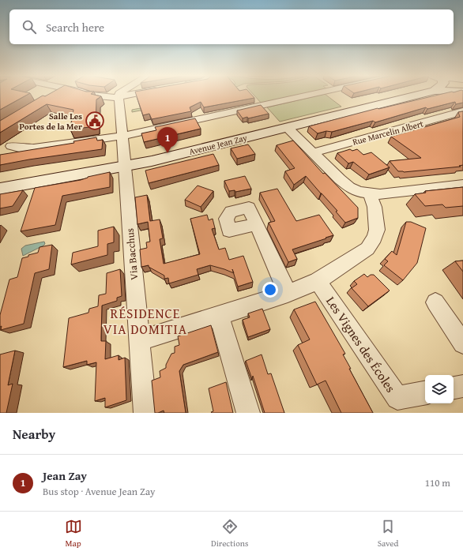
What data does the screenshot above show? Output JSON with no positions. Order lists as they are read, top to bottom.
{
  "streets": {
    "street": [
      "Rue Marcelin Albert",
      "Avenue Jean Zay",
      "Via Bacchus",
      "Les Vignes des Écoles"
    ]
  },
  "crossings": [
    ["Avenue Jean Zay", "Via Bacchus"]
  ],
  "districts": ["RÉSIDENCE VIA DOMITIA"],
  "places": {
    "public building": ["Salle Les Portes de la Mer"]
  },
  "page": {
    "search": "Search here",
    "pins": "1",
    "heading": "Nearby",
    "list": [
      {
        "mark": "1",
        "name": "Jean Zay",
        "note": "Bus stop · Avenue Jean Zay",
        "value": "110 m"
      }
    ],
    "nav": ["Map", "Directions", "Saved"]
  }
}
